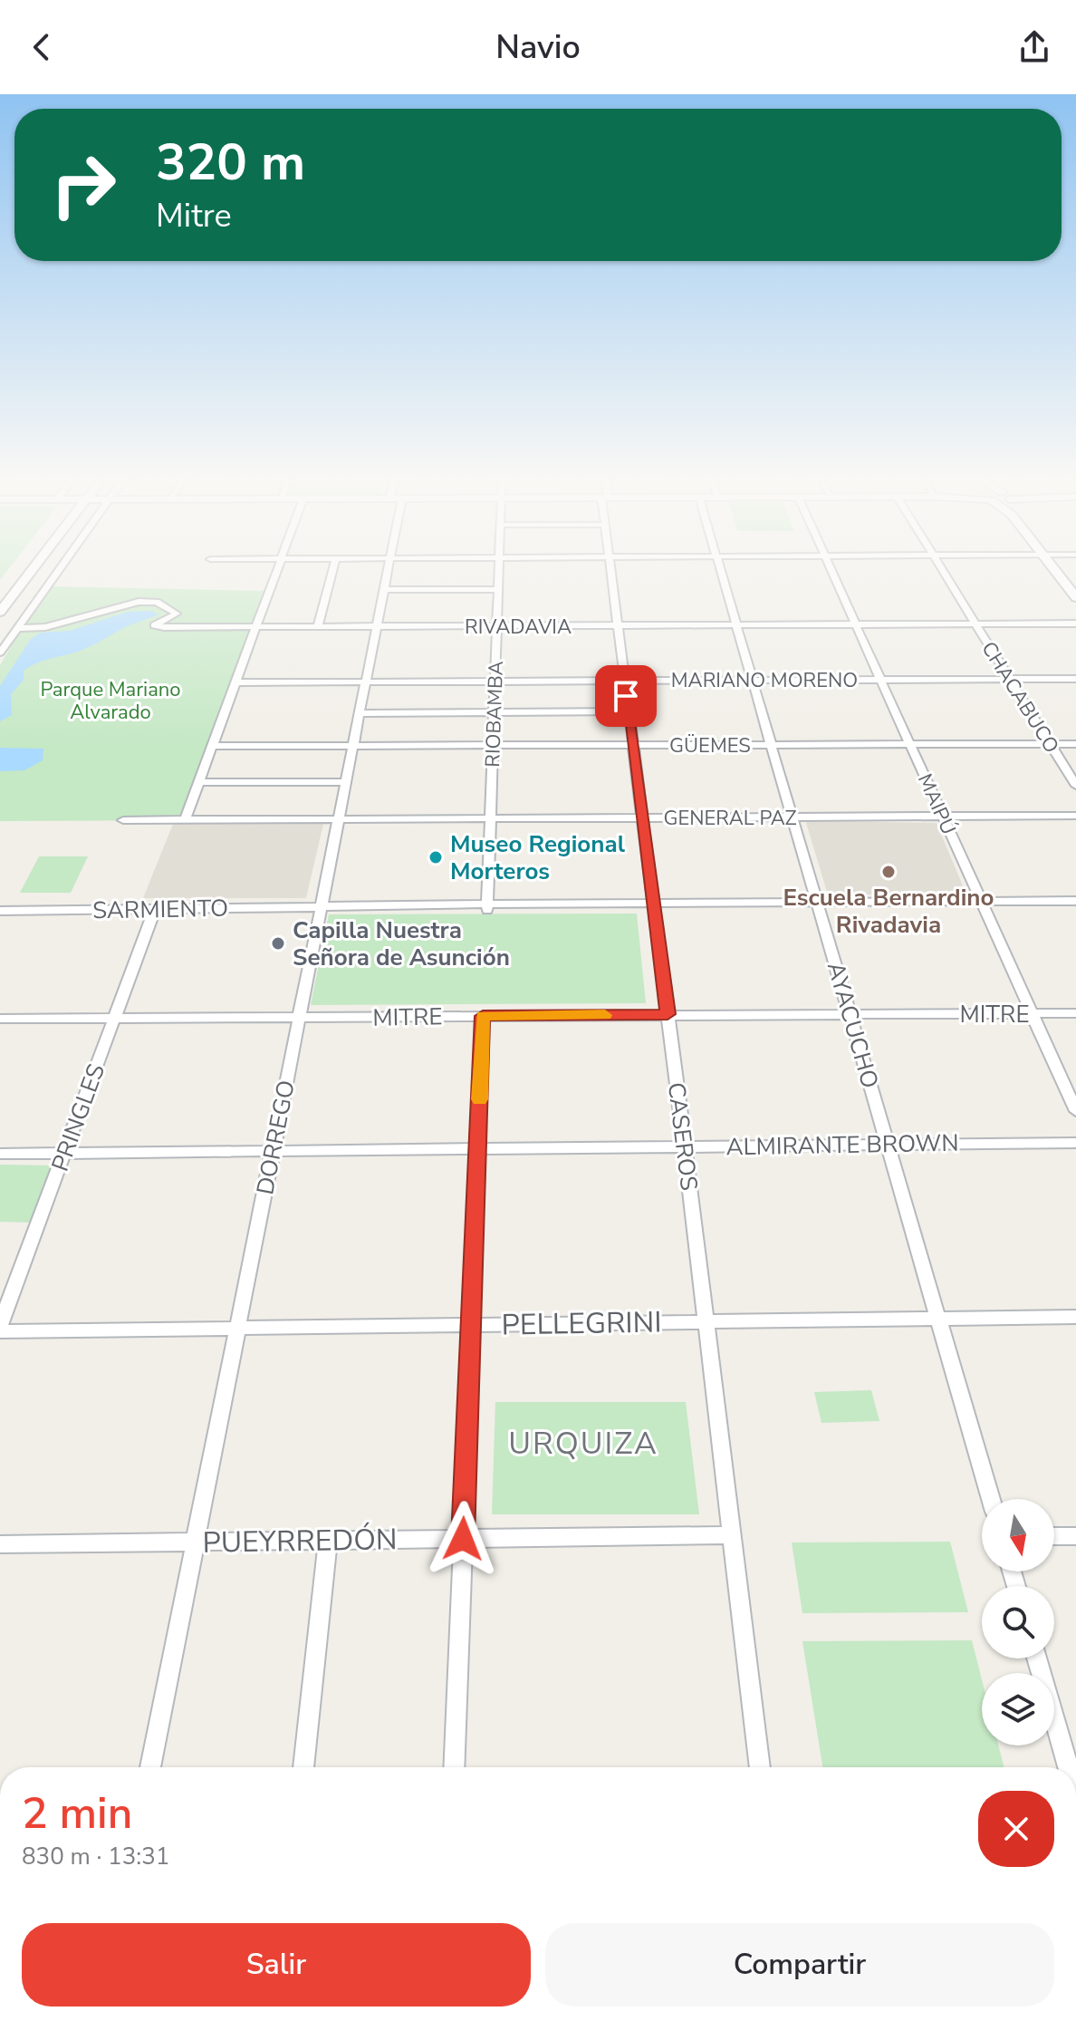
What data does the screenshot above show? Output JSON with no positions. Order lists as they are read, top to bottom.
{
  "streets": {
    "street": [
      "RIVADAVIA",
      "MARIANO MORENO",
      "CHACABUCO",
      "RIOBAMBA",
      "GÜEMES",
      "MAIPÚ",
      "GENERAL PAZ",
      "SARMIENTO",
      "MITRE",
      "AYACUCHO",
      "PRINGLES",
      "CASEROS",
      "DORREGO",
      "ALMIRANTE BROWN",
      "PELLEGRINI",
      "PUEYRREDÓN"
    ]
  },
  "crossings": [
    ["RIVADAVIA", "CHACABUCO"],
    ["RIVADAVIA", "RIOBAMBA"],
    ["RIVADAVIA", "MAIPÚ"],
    ["RIVADAVIA", "AYACUCHO"],
    ["RIVADAVIA", "CASEROS"],
    ["RIVADAVIA", "DORREGO"],
    ["MARIANO MORENO", "CHACABUCO"],
    ["MARIANO MORENO", "RIOBAMBA"],
    ["MARIANO MORENO", "MAIPÚ"],
    ["MARIANO MORENO", "AYACUCHO"],
    ["MARIANO MORENO", "CASEROS"],
    ["MARIANO MORENO", "DORREGO"],
    ["CHACABUCO", "GÜEMES"],
    ["RIOBAMBA", "GÜEMES"],
    ["RIOBAMBA", "GENERAL PAZ"],
    ["RIOBAMBA", "SARMIENTO"],
    ["GÜEMES", "MAIPÚ"],
    ["GÜEMES", "AYACUCHO"],
    ["GÜEMES", "CASEROS"],
    ["GÜEMES", "DORREGO"],
    ["MAIPÚ", "GENERAL PAZ"],
    ["MAIPÚ", "SARMIENTO"],
    ["MAIPÚ", "MITRE"],
    ["GENERAL PAZ", "AYACUCHO"],
    ["GENERAL PAZ", "CASEROS"],
    ["GENERAL PAZ", "DORREGO"],
    ["SARMIENTO", "AYACUCHO"],
    ["SARMIENTO", "PRINGLES"],
    ["SARMIENTO", "CASEROS"],
    ["SARMIENTO", "DORREGO"],
    ["MITRE", "AYACUCHO"],
    ["MITRE", "PRINGLES"],
    ["MITRE", "CASEROS"],
    ["MITRE", "DORREGO"],
    ["AYACUCHO", "ALMIRANTE BROWN"],
    ["AYACUCHO", "PELLEGRINI"],
    ["PRINGLES", "ALMIRANTE BROWN"],
    ["CASEROS", "ALMIRANTE BROWN"],
    ["CASEROS", "PELLEGRINI"],
    ["CASEROS", "PUEYRREDÓN"],
    ["DORREGO", "ALMIRANTE BROWN"],
    ["DORREGO", "PELLEGRINI"],
    ["DORREGO", "PUEYRREDÓN"]
  ],
  "districts": ["URQUIZA"],
  "parks": ["Parque Mariano Alvarado"],
  "places": ["Museo Regional Morteros", "Escuela Bernardino Rivadavia", "Capilla Nuestra Señora de Asunción"],
  "north": "bottom",
  "page": {
    "header": "Navio",
    "turn": ["320 m", "Mitre"],
    "heading": ["2 min", "830 m · 13:31"],
    "buttons": ["Salir", "Compartir"]
  }
}
